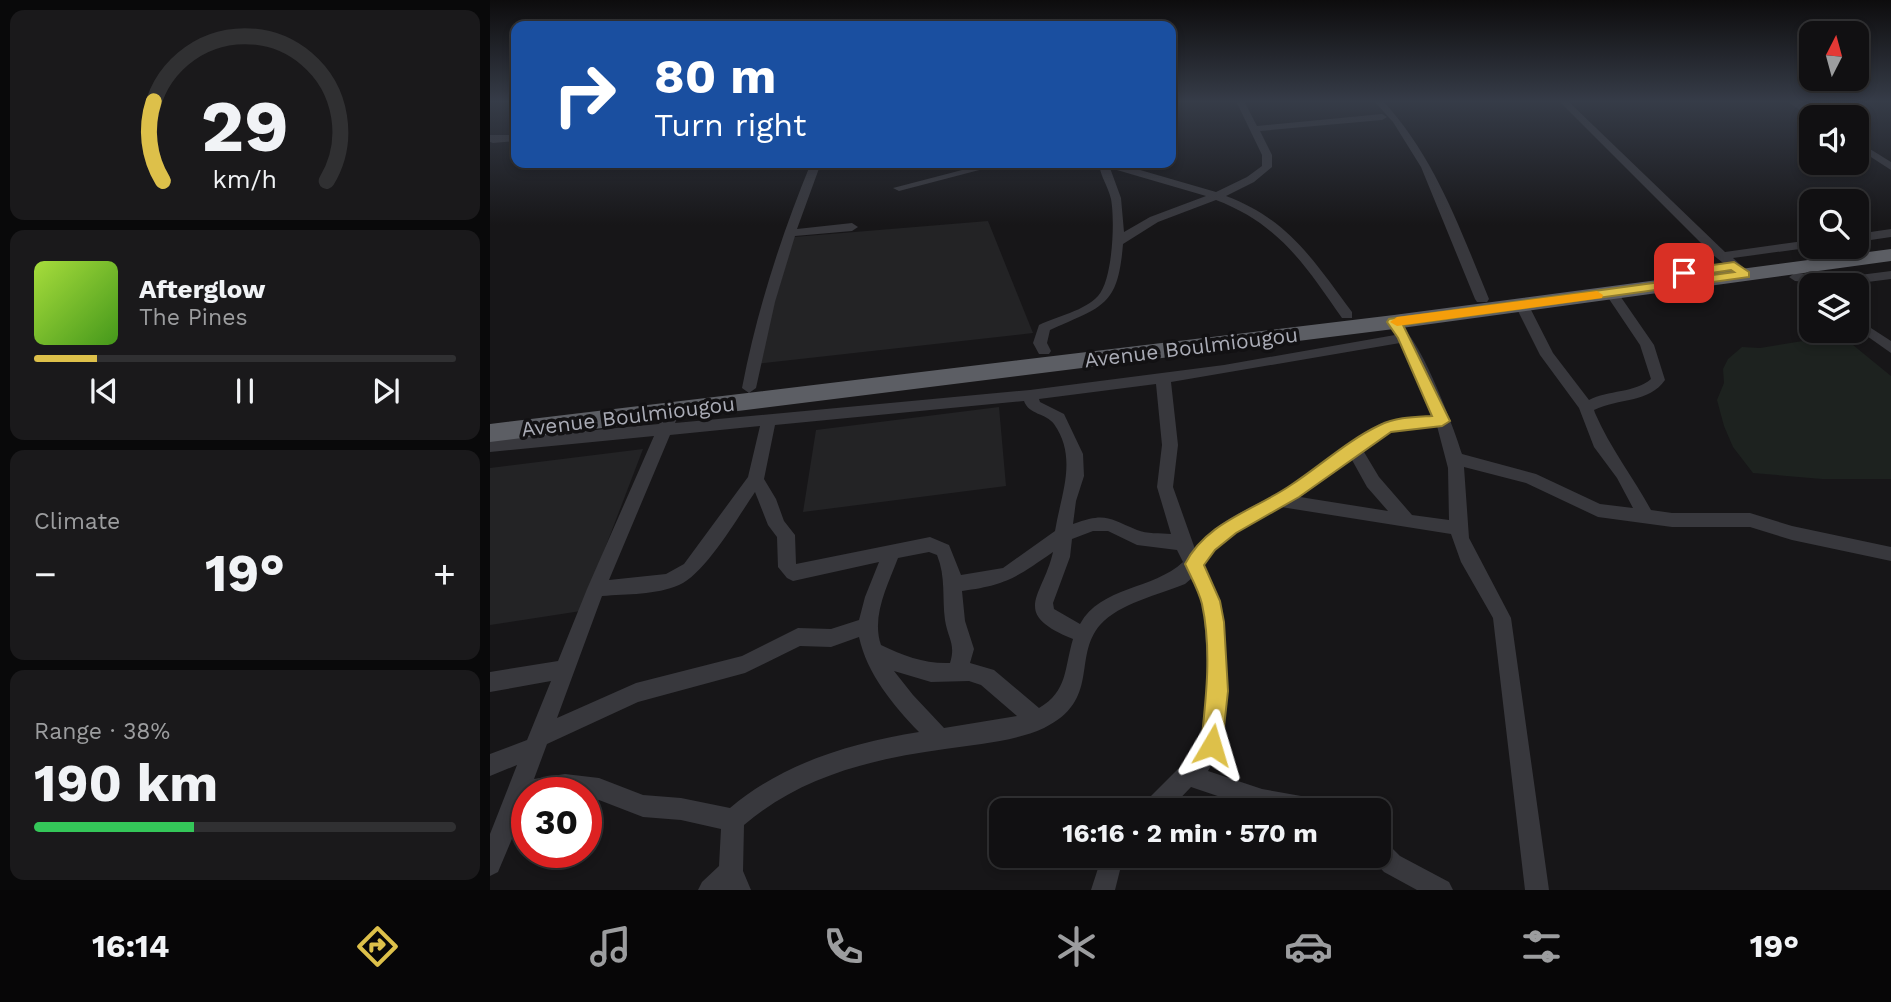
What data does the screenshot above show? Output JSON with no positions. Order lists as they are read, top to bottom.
{
  "streets": {
    "highway": ["Avenue Boulmiougou"]
  },
  "north": "top",
  "page": {
    "turn": ["80 m", "Turn right"],
    "song": ["Afterglow", "The Pines"],
    "tile": [
      "Climate",
      ["Range · 38%", "190 km"]
    ],
    "heat": ["−", "19°", "+"],
    "limit": "30",
    "trip": "16:16 · 2 min · 570 m",
    "tabs": ["16:14", "19°"],
    "gauge": ["29", "km/h"]
  }
}
